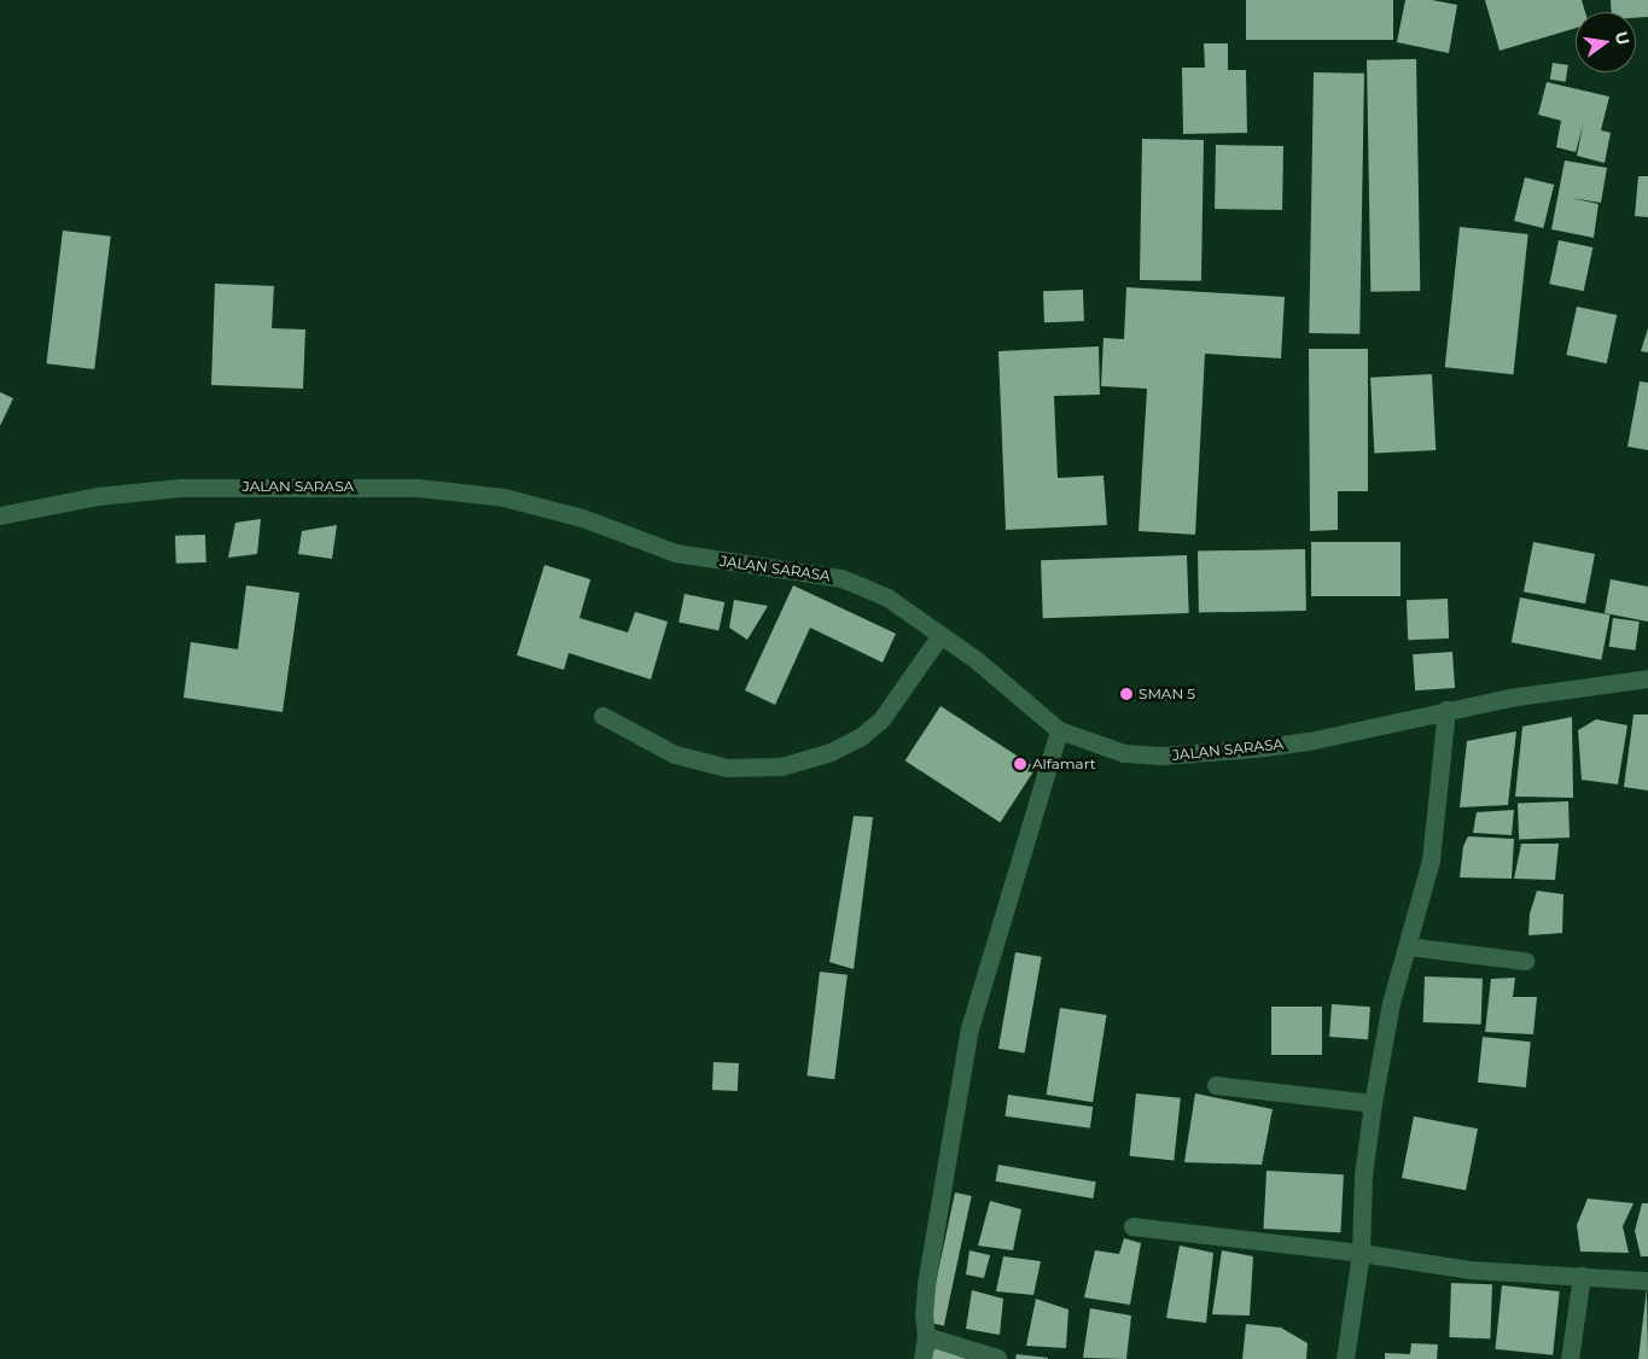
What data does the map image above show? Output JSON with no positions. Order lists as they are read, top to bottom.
{
  "streets": {
    "street": ["JALAN SARASA"]
  },
  "places": ["SMAN 5", "Alfamart"],
  "north": "right"
}
